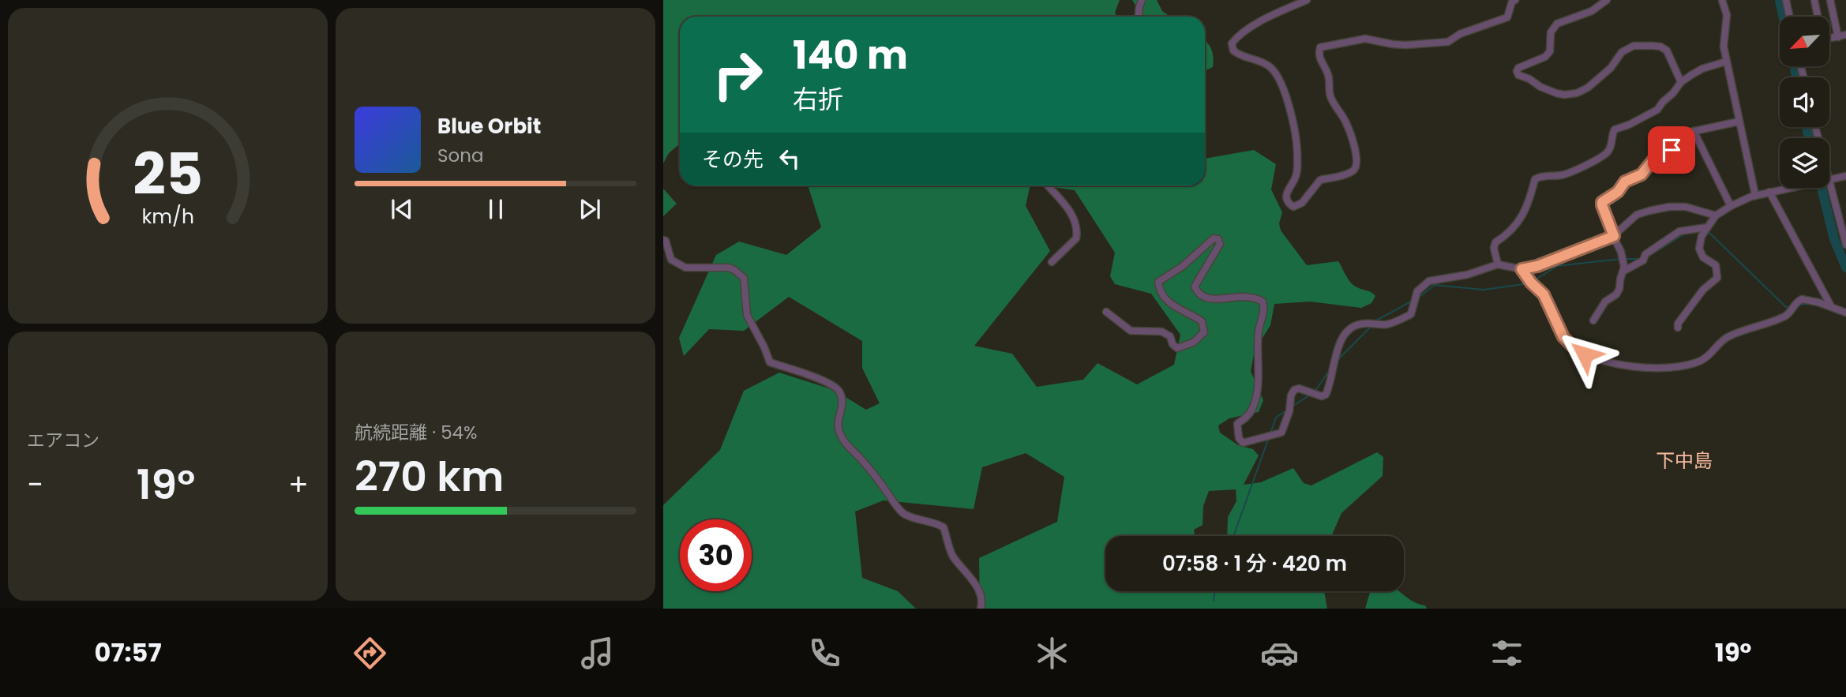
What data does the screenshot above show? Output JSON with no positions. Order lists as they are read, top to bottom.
{
  "districts": ["下中島"],
  "north": "bottom left",
  "page": {
    "turn": ["140 m", "右折"],
    "song": ["Blue Orbit", "Sona"],
    "then": "その先",
    "tile": [
      "エアコン",
      ["航続距離 · 54%", "270 km"]
    ],
    "heat": ["−", "19°", "+"],
    "limit": "30",
    "trip": "07:58 · 1 分 · 420 m",
    "tabs": ["07:57", "19°"],
    "gauge": ["25", "km/h"]
  }
}
